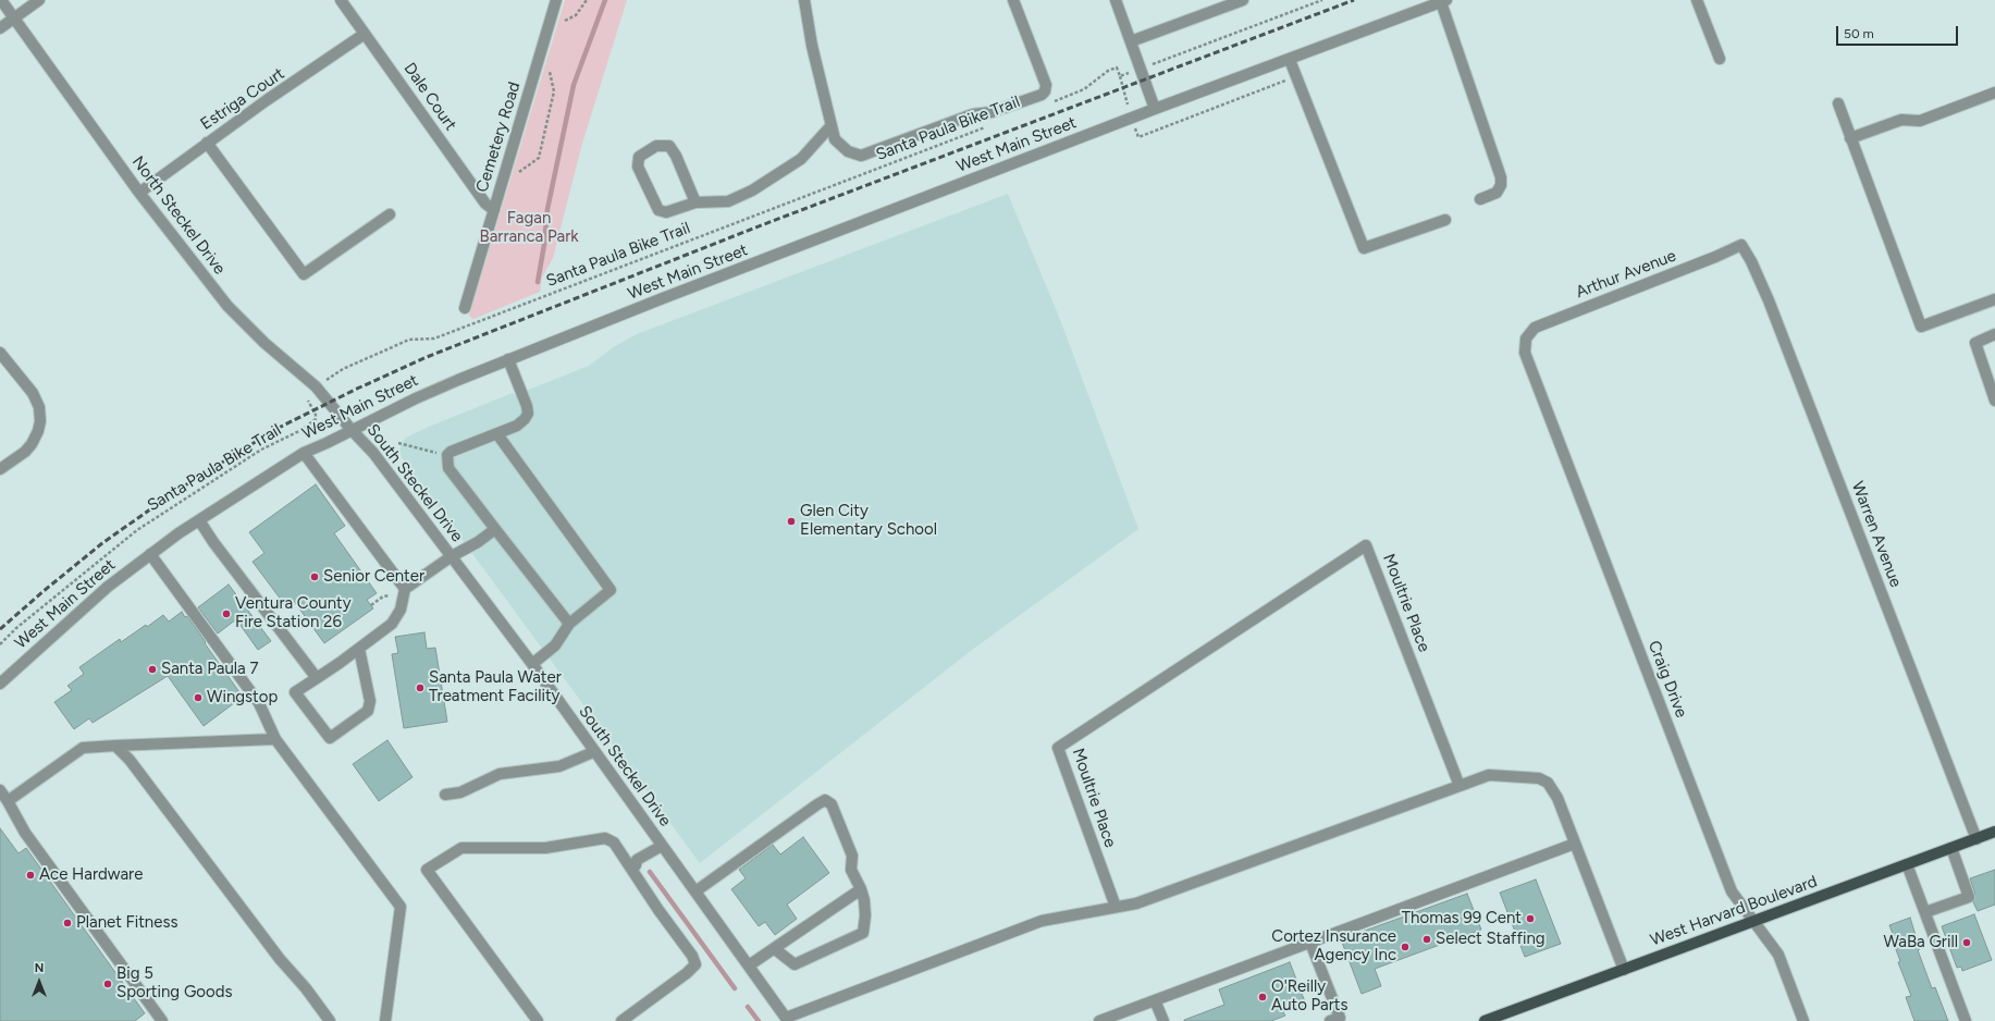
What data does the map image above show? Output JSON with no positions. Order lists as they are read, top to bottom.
{
  "streets": {
    "main road": ["West Harvard Boulevard"],
    "street": [
      "Dale Court",
      "Estriga Court",
      "Cemetery Road",
      "West Main Street",
      "North Steckel Drive",
      "Arthur Avenue",
      "South Steckel Drive",
      "Warren Avenue",
      "Moultrie Place",
      "Craig Drive"
    ],
    "path": ["Santa Paula Bike Trail"]
  },
  "crossings": [
    ["Dale Court", "Estriga Court"],
    ["Dale Court", "Cemetery Road"],
    ["Estriga Court", "North Steckel Drive"],
    ["Santa Paula Bike Trail", "North Steckel Drive"],
    ["West Main Street", "North Steckel Drive"],
    ["West Main Street", "South Steckel Drive"],
    ["North Steckel Drive", "South Steckel Drive"],
    ["Arthur Avenue", "Warren Avenue"],
    ["Arthur Avenue", "Craig Drive"],
    ["Warren Avenue", "West Harvard Boulevard"],
    ["Craig Drive", "West Harvard Boulevard"]
  ],
  "parks": ["Fagan Barranca Park"],
  "places": [
    "Glen City Elementary School",
    "Senior Center",
    "Ventura County Fire Station 26",
    "Santa Paula 7",
    "Santa Paula Water Treatment Facility",
    "Wingstop",
    "Ace Hardware",
    "Thomas 99 Cent",
    "Planet Fitness",
    "Select Staffing",
    "WaBa Grill",
    "Cortez Insurance Agency Inc",
    "Big 5 Sporting Goods",
    "O'Reilly Auto Parts"
  ],
  "scale_bar": "50 m",
  "north": "top"
}
